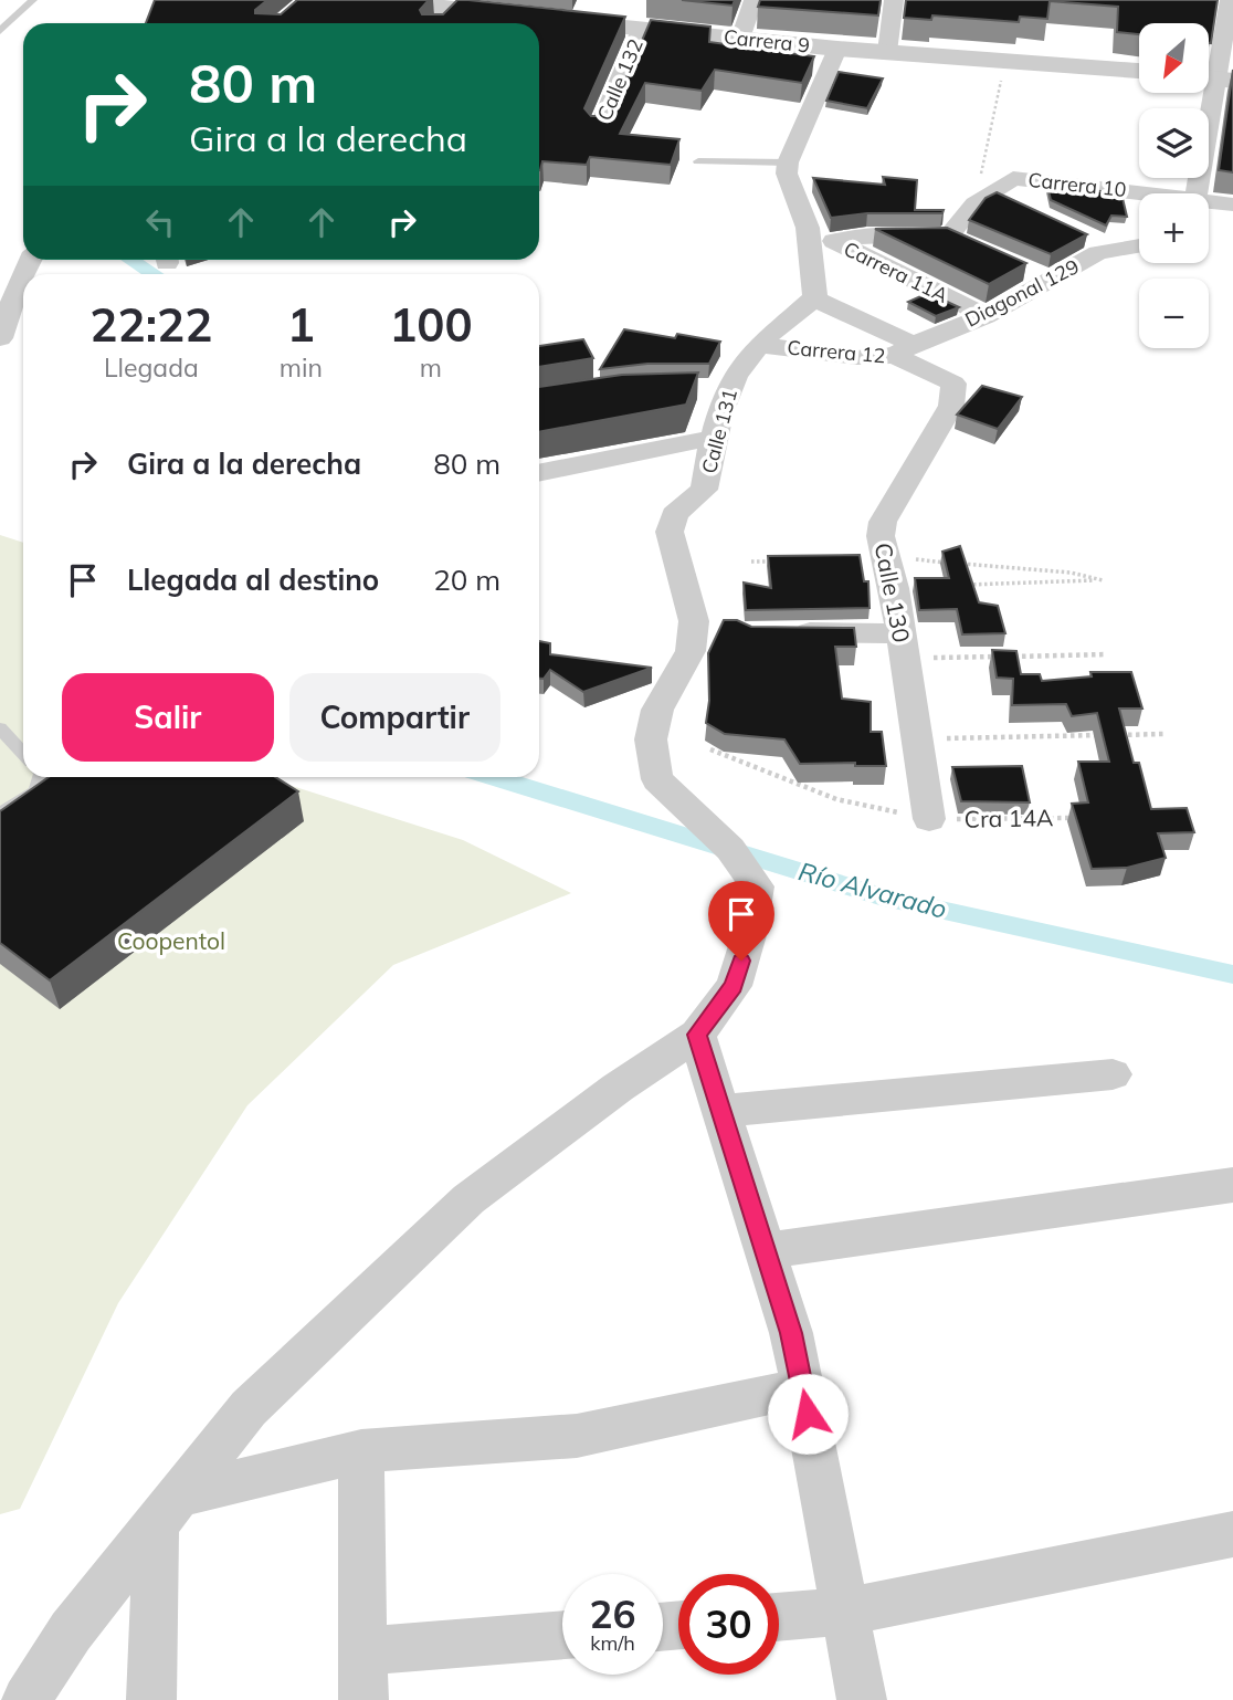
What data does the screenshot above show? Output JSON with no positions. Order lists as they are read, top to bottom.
{
  "streets": {
    "street": [
      "Carrera 9",
      "Calle 132",
      "Carrera 10",
      "Carrera 11A",
      "Diagonal 129",
      "Carrera 12",
      "Calle 131",
      "Calle 130"
    ],
    "path": ["Cra 14A"]
  },
  "crossings": [
    ["Carrera 9", "Calle 132"],
    ["Carrera 9", "Carrera 10"],
    ["Carrera 9", "Carrera 11A"],
    ["Carrera 10", "Carrera 11A"],
    ["Carrera 11A", "Diagonal 129"],
    ["Diagonal 129", "Carrera 12"],
    ["Carrera 12", "Calle 131"],
    ["Carrera 12", "Calle 130"],
    ["Calle 130", "Cra 14A"]
  ],
  "water": ["Río Alvarado"],
  "parks": ["Coopentol"],
  "north": "bottom left",
  "page": {
    "map_buttons": ["+", "−"],
    "turn": ["80 m", "Gira a la derecha"],
    "eta": [
      "22:22",
      "Llegada",
      "1",
      "min",
      "100",
      "m"
    ],
    "list": [
      {
        "name": "Gira a la derecha",
        "value": "80 m"
      },
      {
        "name": "Llegada al destino",
        "value": "20 m"
      }
    ],
    "buttons": ["Salir", "Compartir"],
    "speed": "26 km/h",
    "limit": "30"
  }
}
